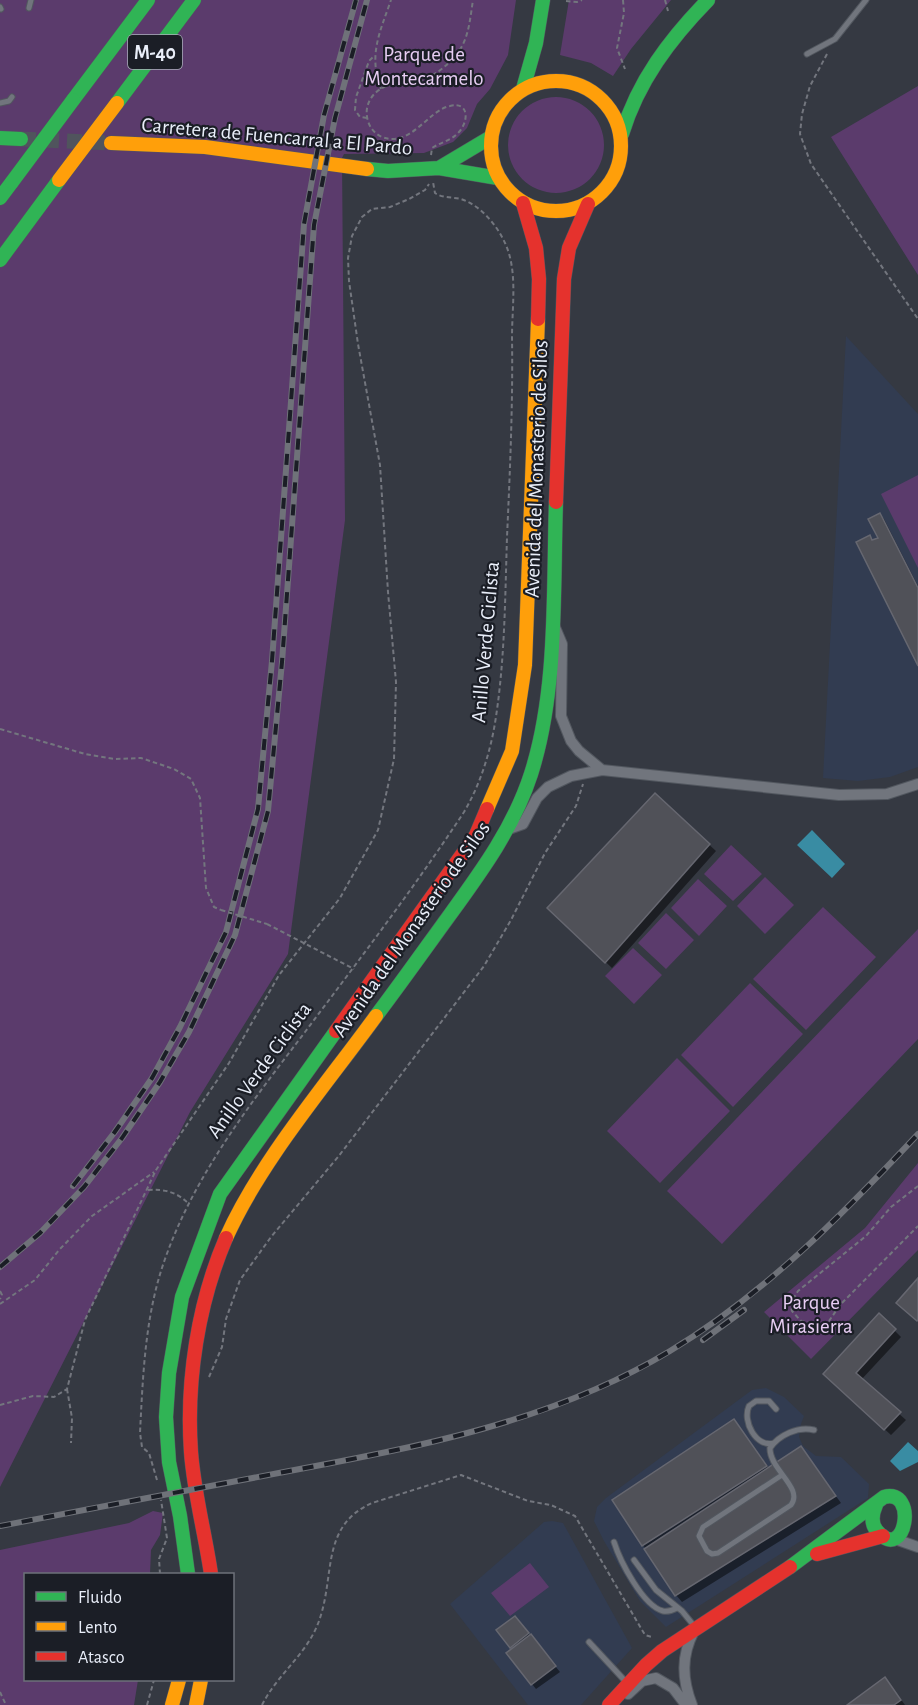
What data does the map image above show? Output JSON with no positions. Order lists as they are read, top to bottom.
{
  "streets": {
    "main road": ["M-40", "Carretera de Fuencarral a El Pardo", "Avenida del Monasterio de Silos"],
    "path": ["Anillo Verde Ciclista"]
  },
  "crossings": [
    ["Carretera de Fuencarral a El Pardo", "Avenida del Monasterio de Silos"],
    ["Carretera de Fuencarral a El Pardo", "Anillo Verde Ciclista"]
  ],
  "parks": ["Parque de Montecarmelo", "Parque Mirasierra"],
  "legend": ["Fluido", "Lento", "Atasco"]
}
